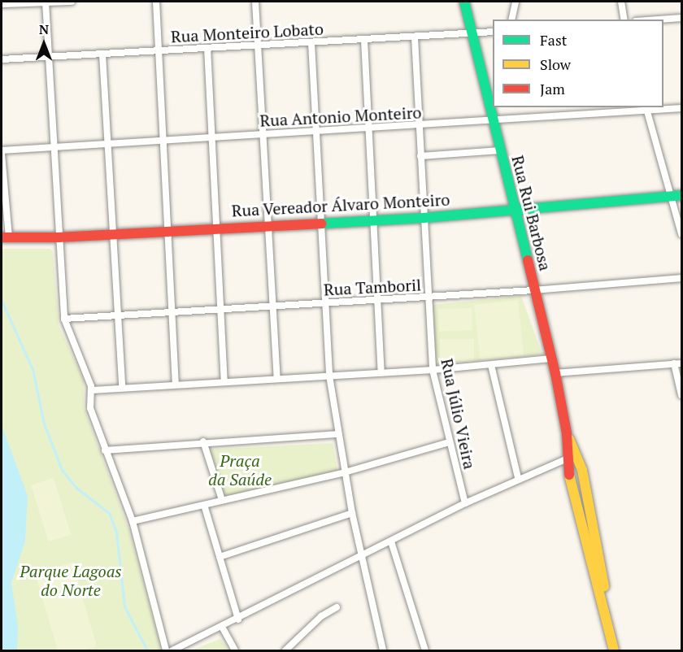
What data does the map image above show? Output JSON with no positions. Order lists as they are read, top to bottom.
{
  "streets": {
    "street": [
      "Rua Monteiro Lobato",
      "Rua Antonio Monteiro",
      "Rua Vereador Álvaro Monteiro",
      "Rua Rui Barbosa",
      "Rua Tamboril",
      "Rua Júlio Vieira"
    ]
  },
  "crossings": [
    ["Rua Monteiro Lobato", "Rua Rui Barbosa"],
    ["Rua Monteiro Lobato", "Rua Júlio Vieira"],
    ["Rua Antonio Monteiro", "Rua Rui Barbosa"],
    ["Rua Antonio Monteiro", "Rua Júlio Vieira"],
    ["Rua Vereador Álvaro Monteiro", "Rua Rui Barbosa"],
    ["Rua Vereador Álvaro Monteiro", "Rua Júlio Vieira"],
    ["Rua Rui Barbosa", "Rua Tamboril"],
    ["Rua Tamboril", "Rua Júlio Vieira"]
  ],
  "parks": ["Praça da Saúde", "Parque Lagoas do Norte"],
  "legend": ["Fast", "Slow", "Jam"],
  "north": "top"
}
